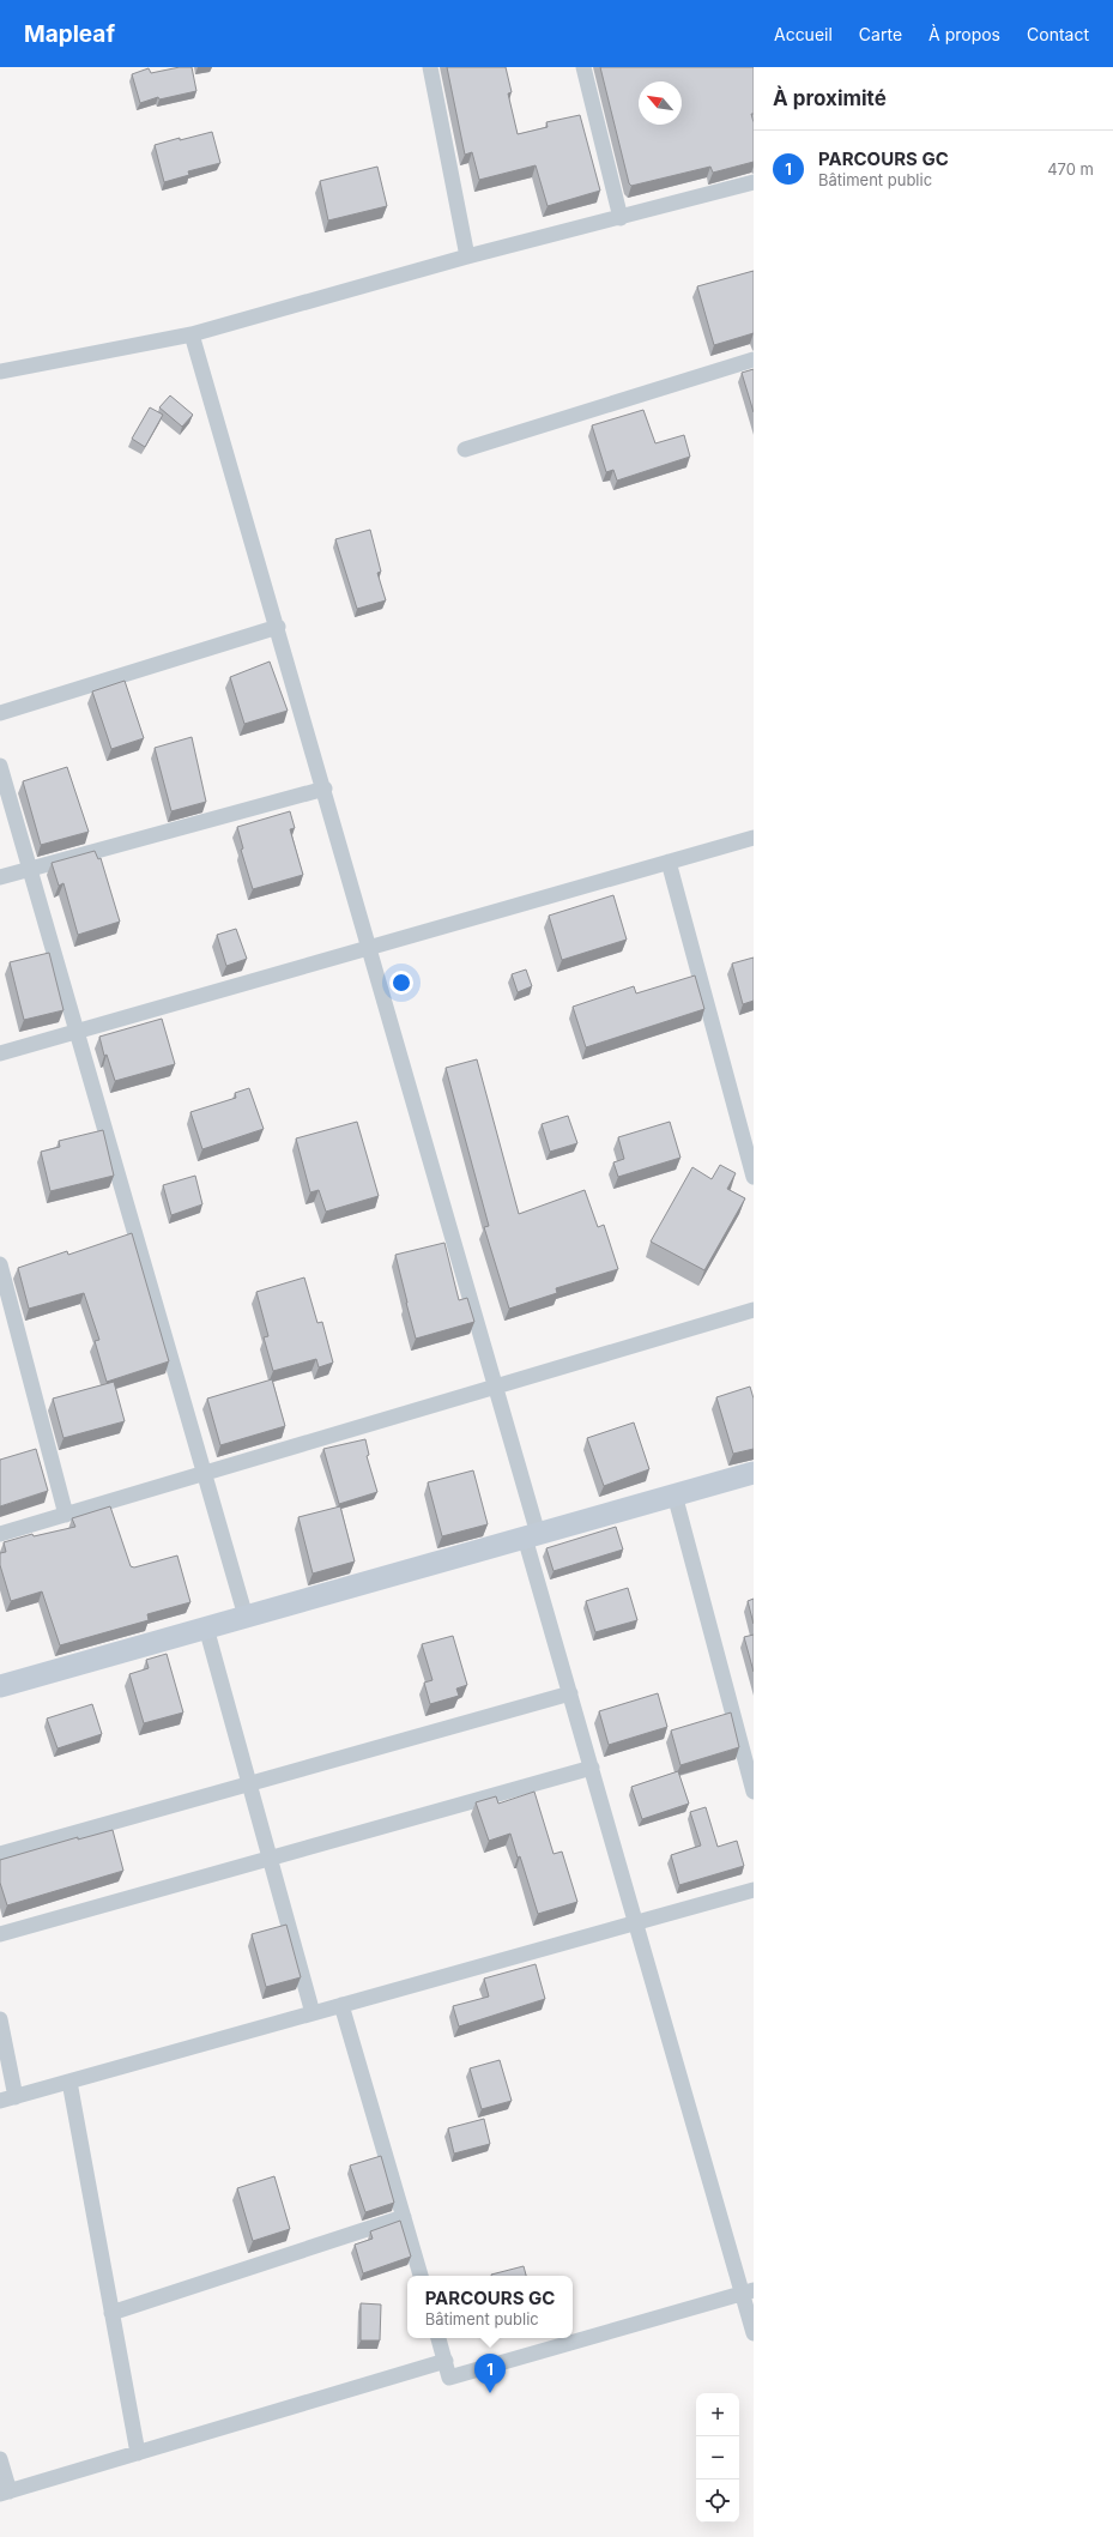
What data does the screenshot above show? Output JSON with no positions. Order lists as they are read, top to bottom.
{
  "north": "top left",
  "page": {
    "header": "Mapleaf",
    "nav": [
      "Accueil",
      "Carte",
      "À propos",
      "Contact"
    ],
    "heading": "À proximité",
    "list": [
      {
        "mark": "1",
        "name": "PARCOURS GC",
        "note": "Bâtiment public",
        "value": "470 m"
      }
    ],
    "popup": ["PARCOURS GC", "Bâtiment public"],
    "pins": "1",
    "map_buttons": ["+", "−"]
  }
}
